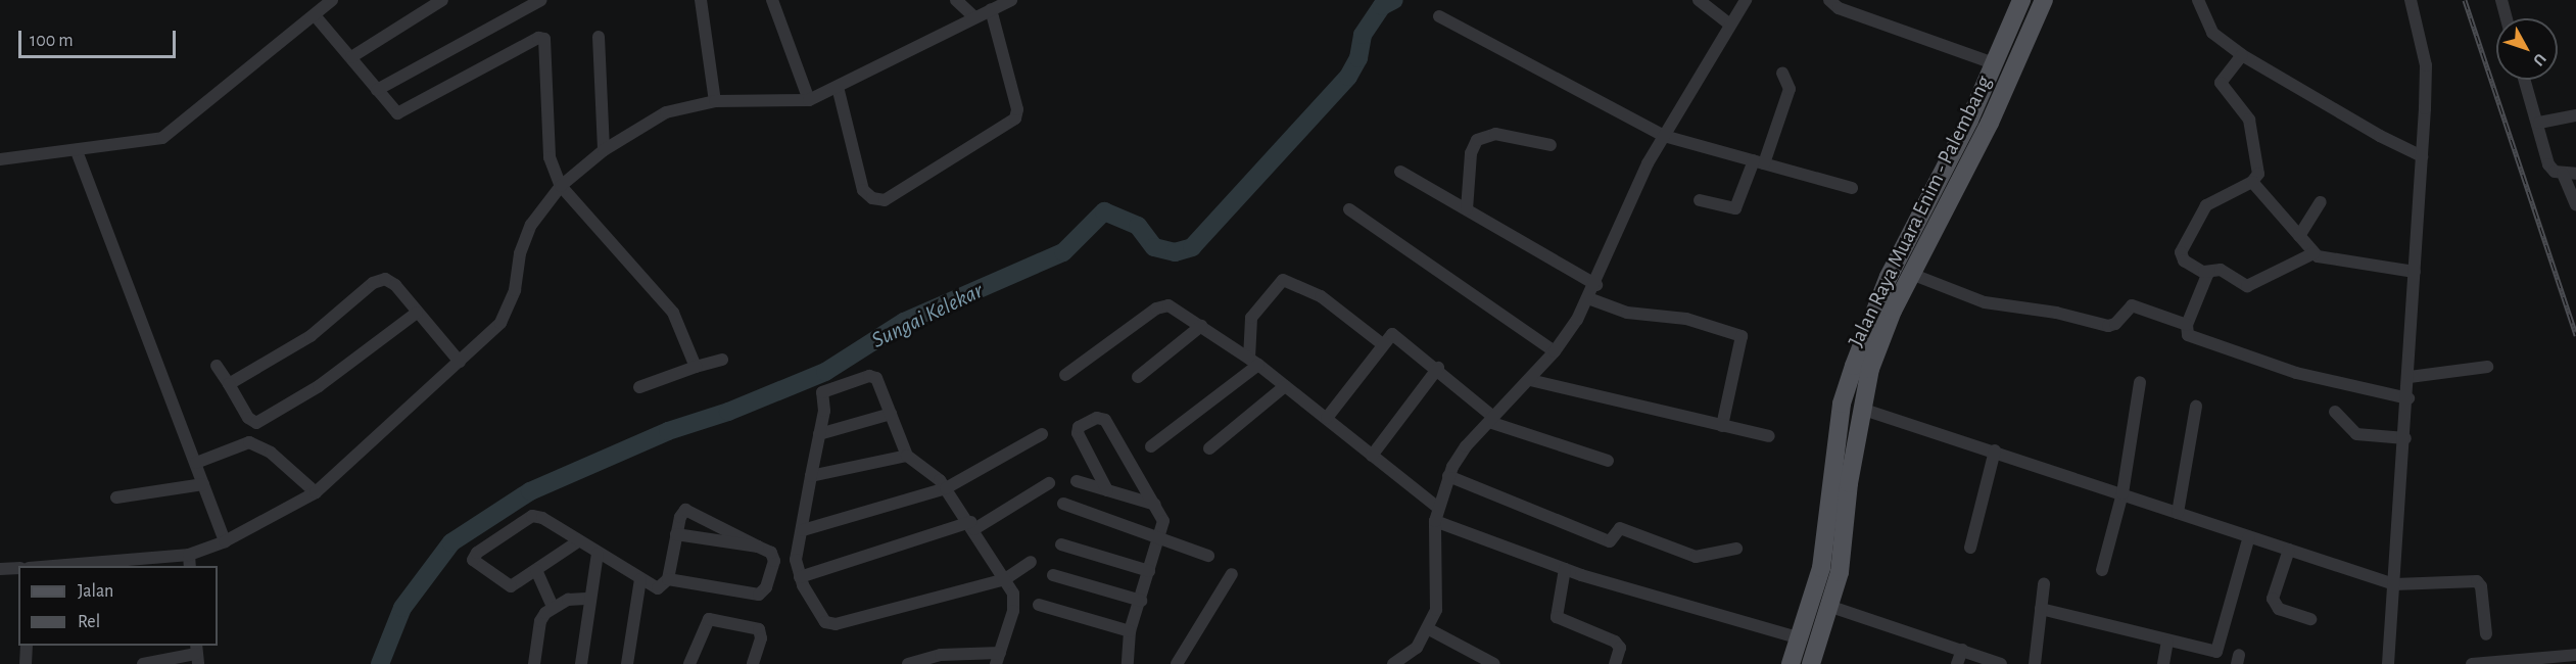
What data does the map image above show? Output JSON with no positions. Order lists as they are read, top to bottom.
{
  "streets": {
    "main road": ["Jalan Raya Muara Enim - Palembang"]
  },
  "water": ["Sungai Kelekar"],
  "legend": ["Jalan", "Rel"],
  "scale_bar": "100 m",
  "north": "bottom right"
}
